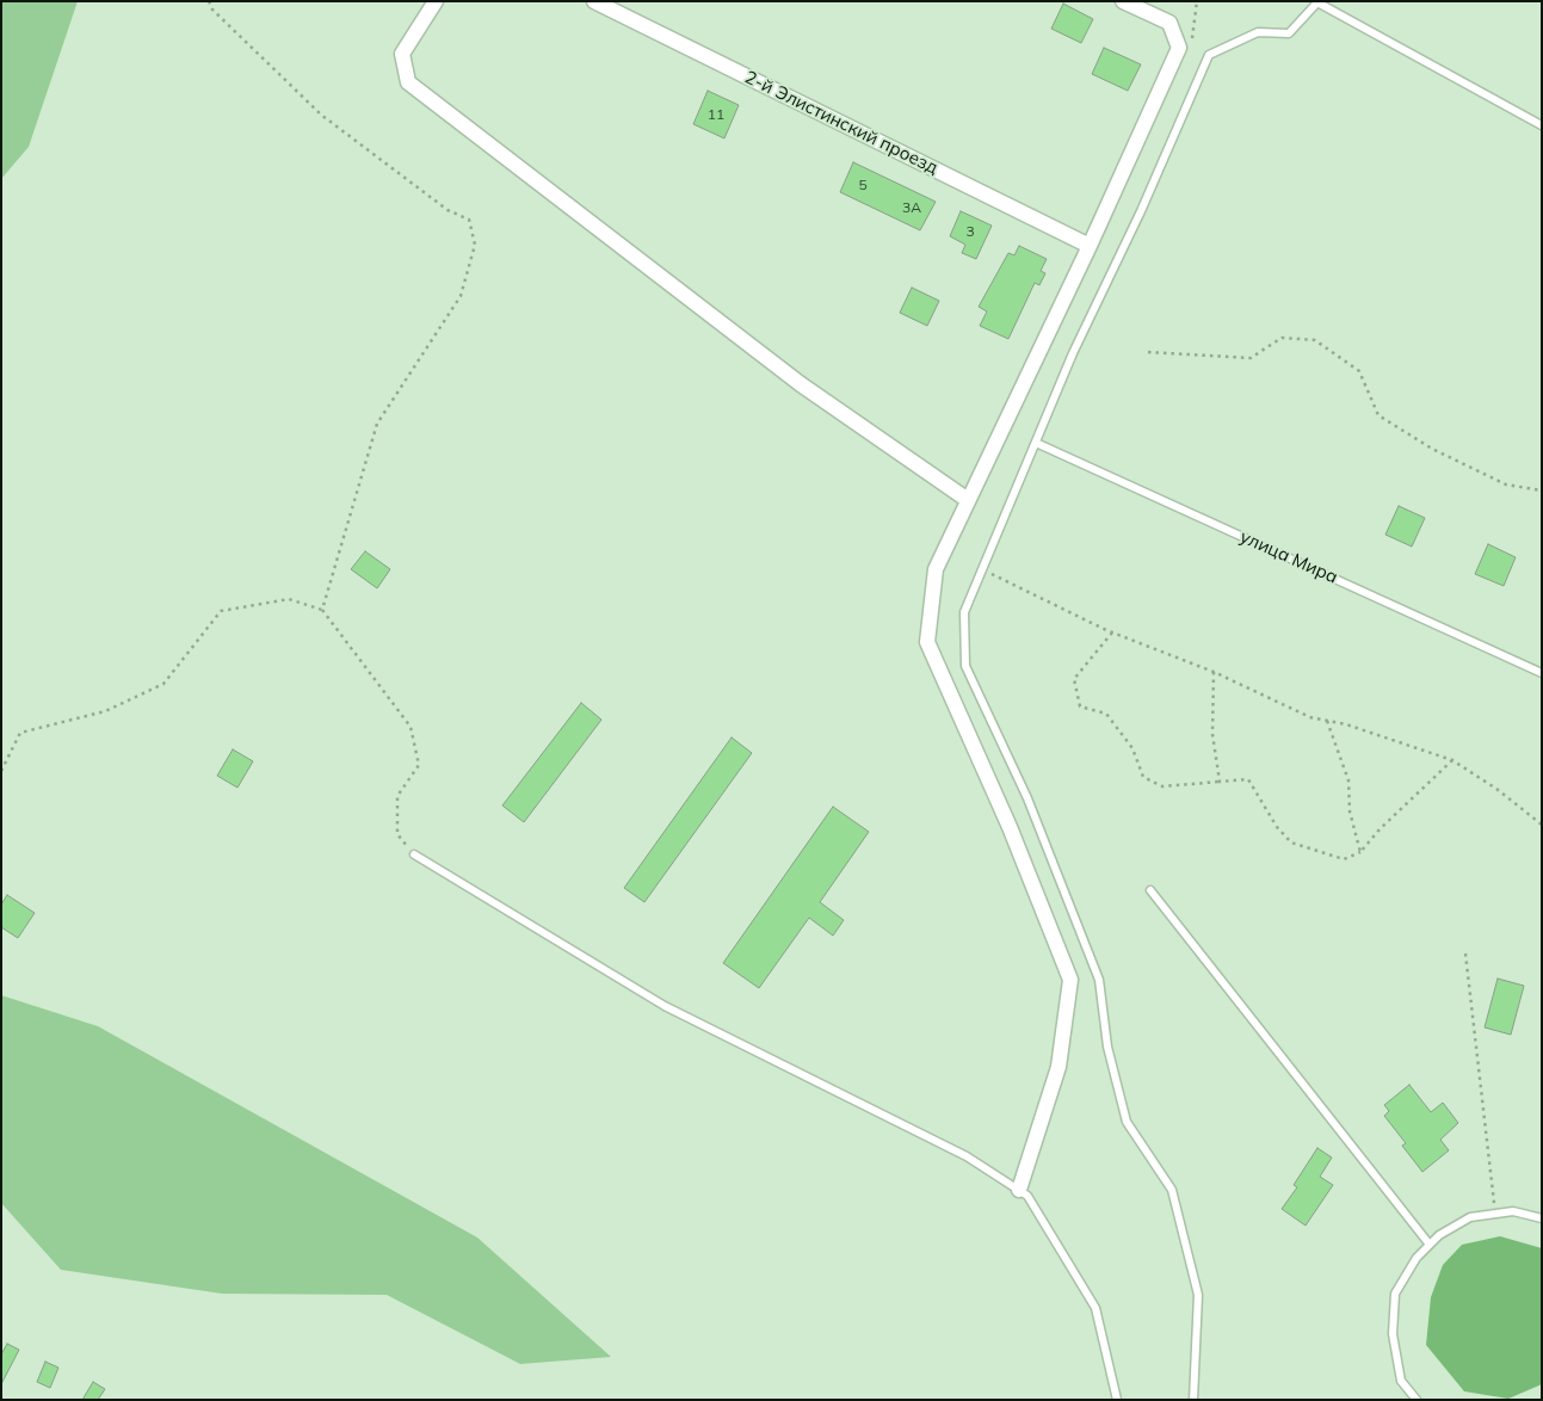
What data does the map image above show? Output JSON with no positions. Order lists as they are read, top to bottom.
{
  "streets": {
    "street": ["2-й Элистинский проезд"],
    "lane": ["улица Мира"]
  },
  "house_numbers": [
    "11",
    "5",
    "3А",
    "3"
  ]
}
